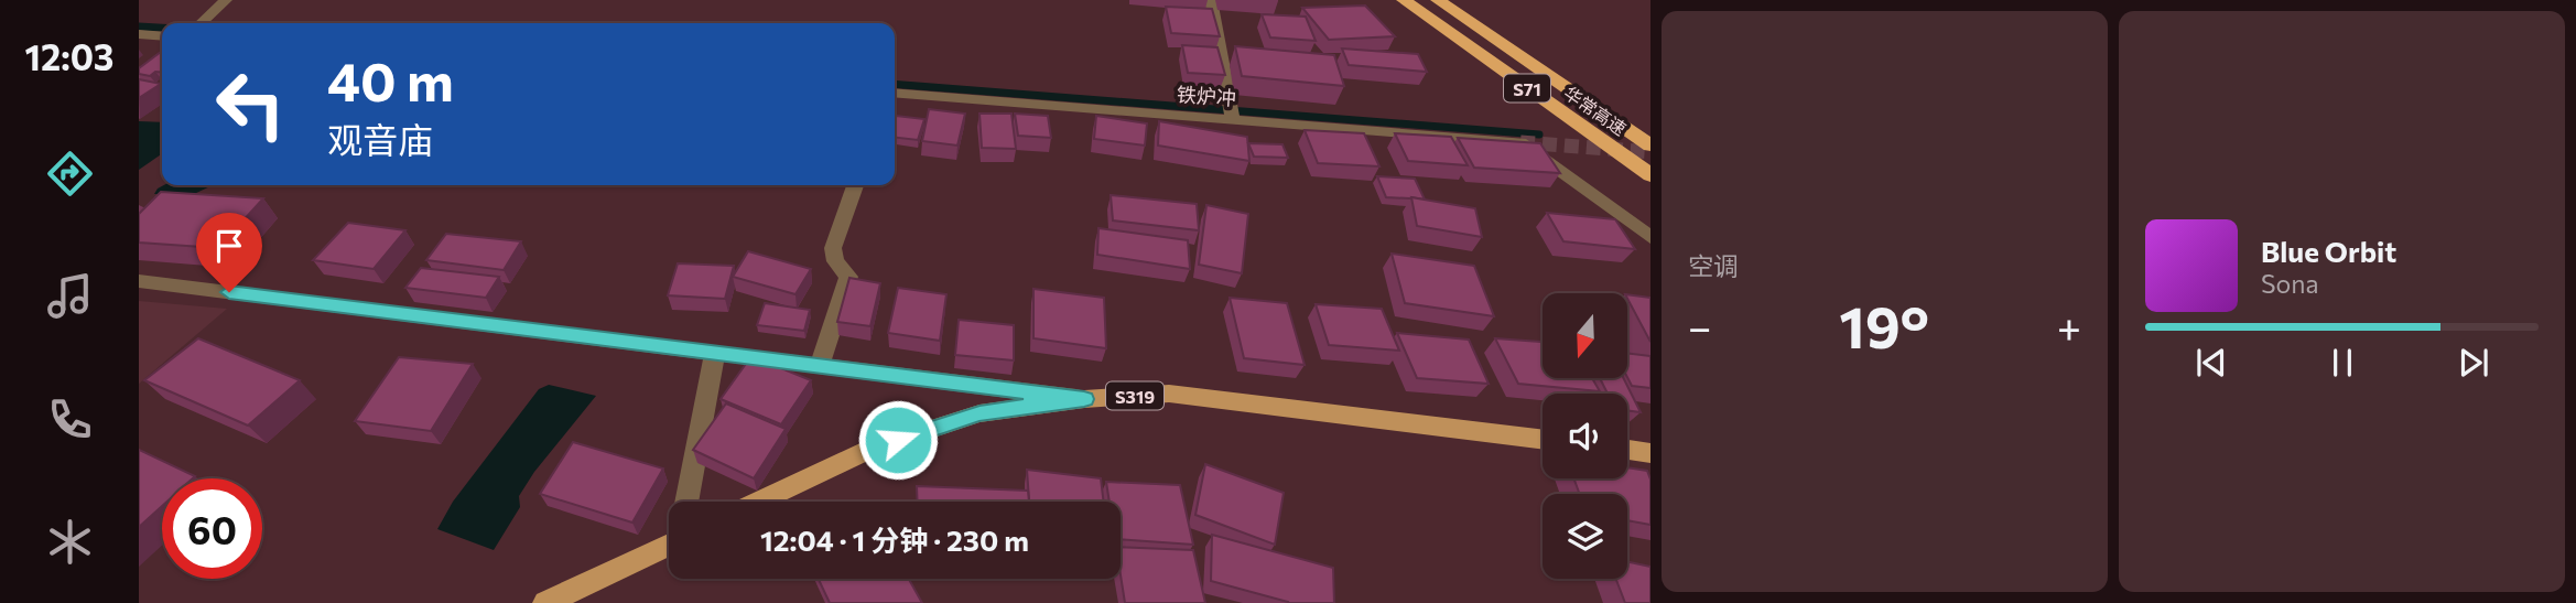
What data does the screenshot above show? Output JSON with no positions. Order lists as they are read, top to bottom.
{
  "streets": {
    "highway": ["S71", "华常高速"],
    "main road": ["S319"],
    "street": ["铁炉冲"]
  },
  "north": "bottom",
  "page": {
    "tabs": "12:03",
    "tile": "空调",
    "turn": ["40 m", "观音庙"],
    "song": ["Blue Orbit", "Sona"],
    "heat": ["−", "19°", "+"],
    "limit": "60",
    "trip": "12:04 · 1 分钟 · 230 m"
  }
}
